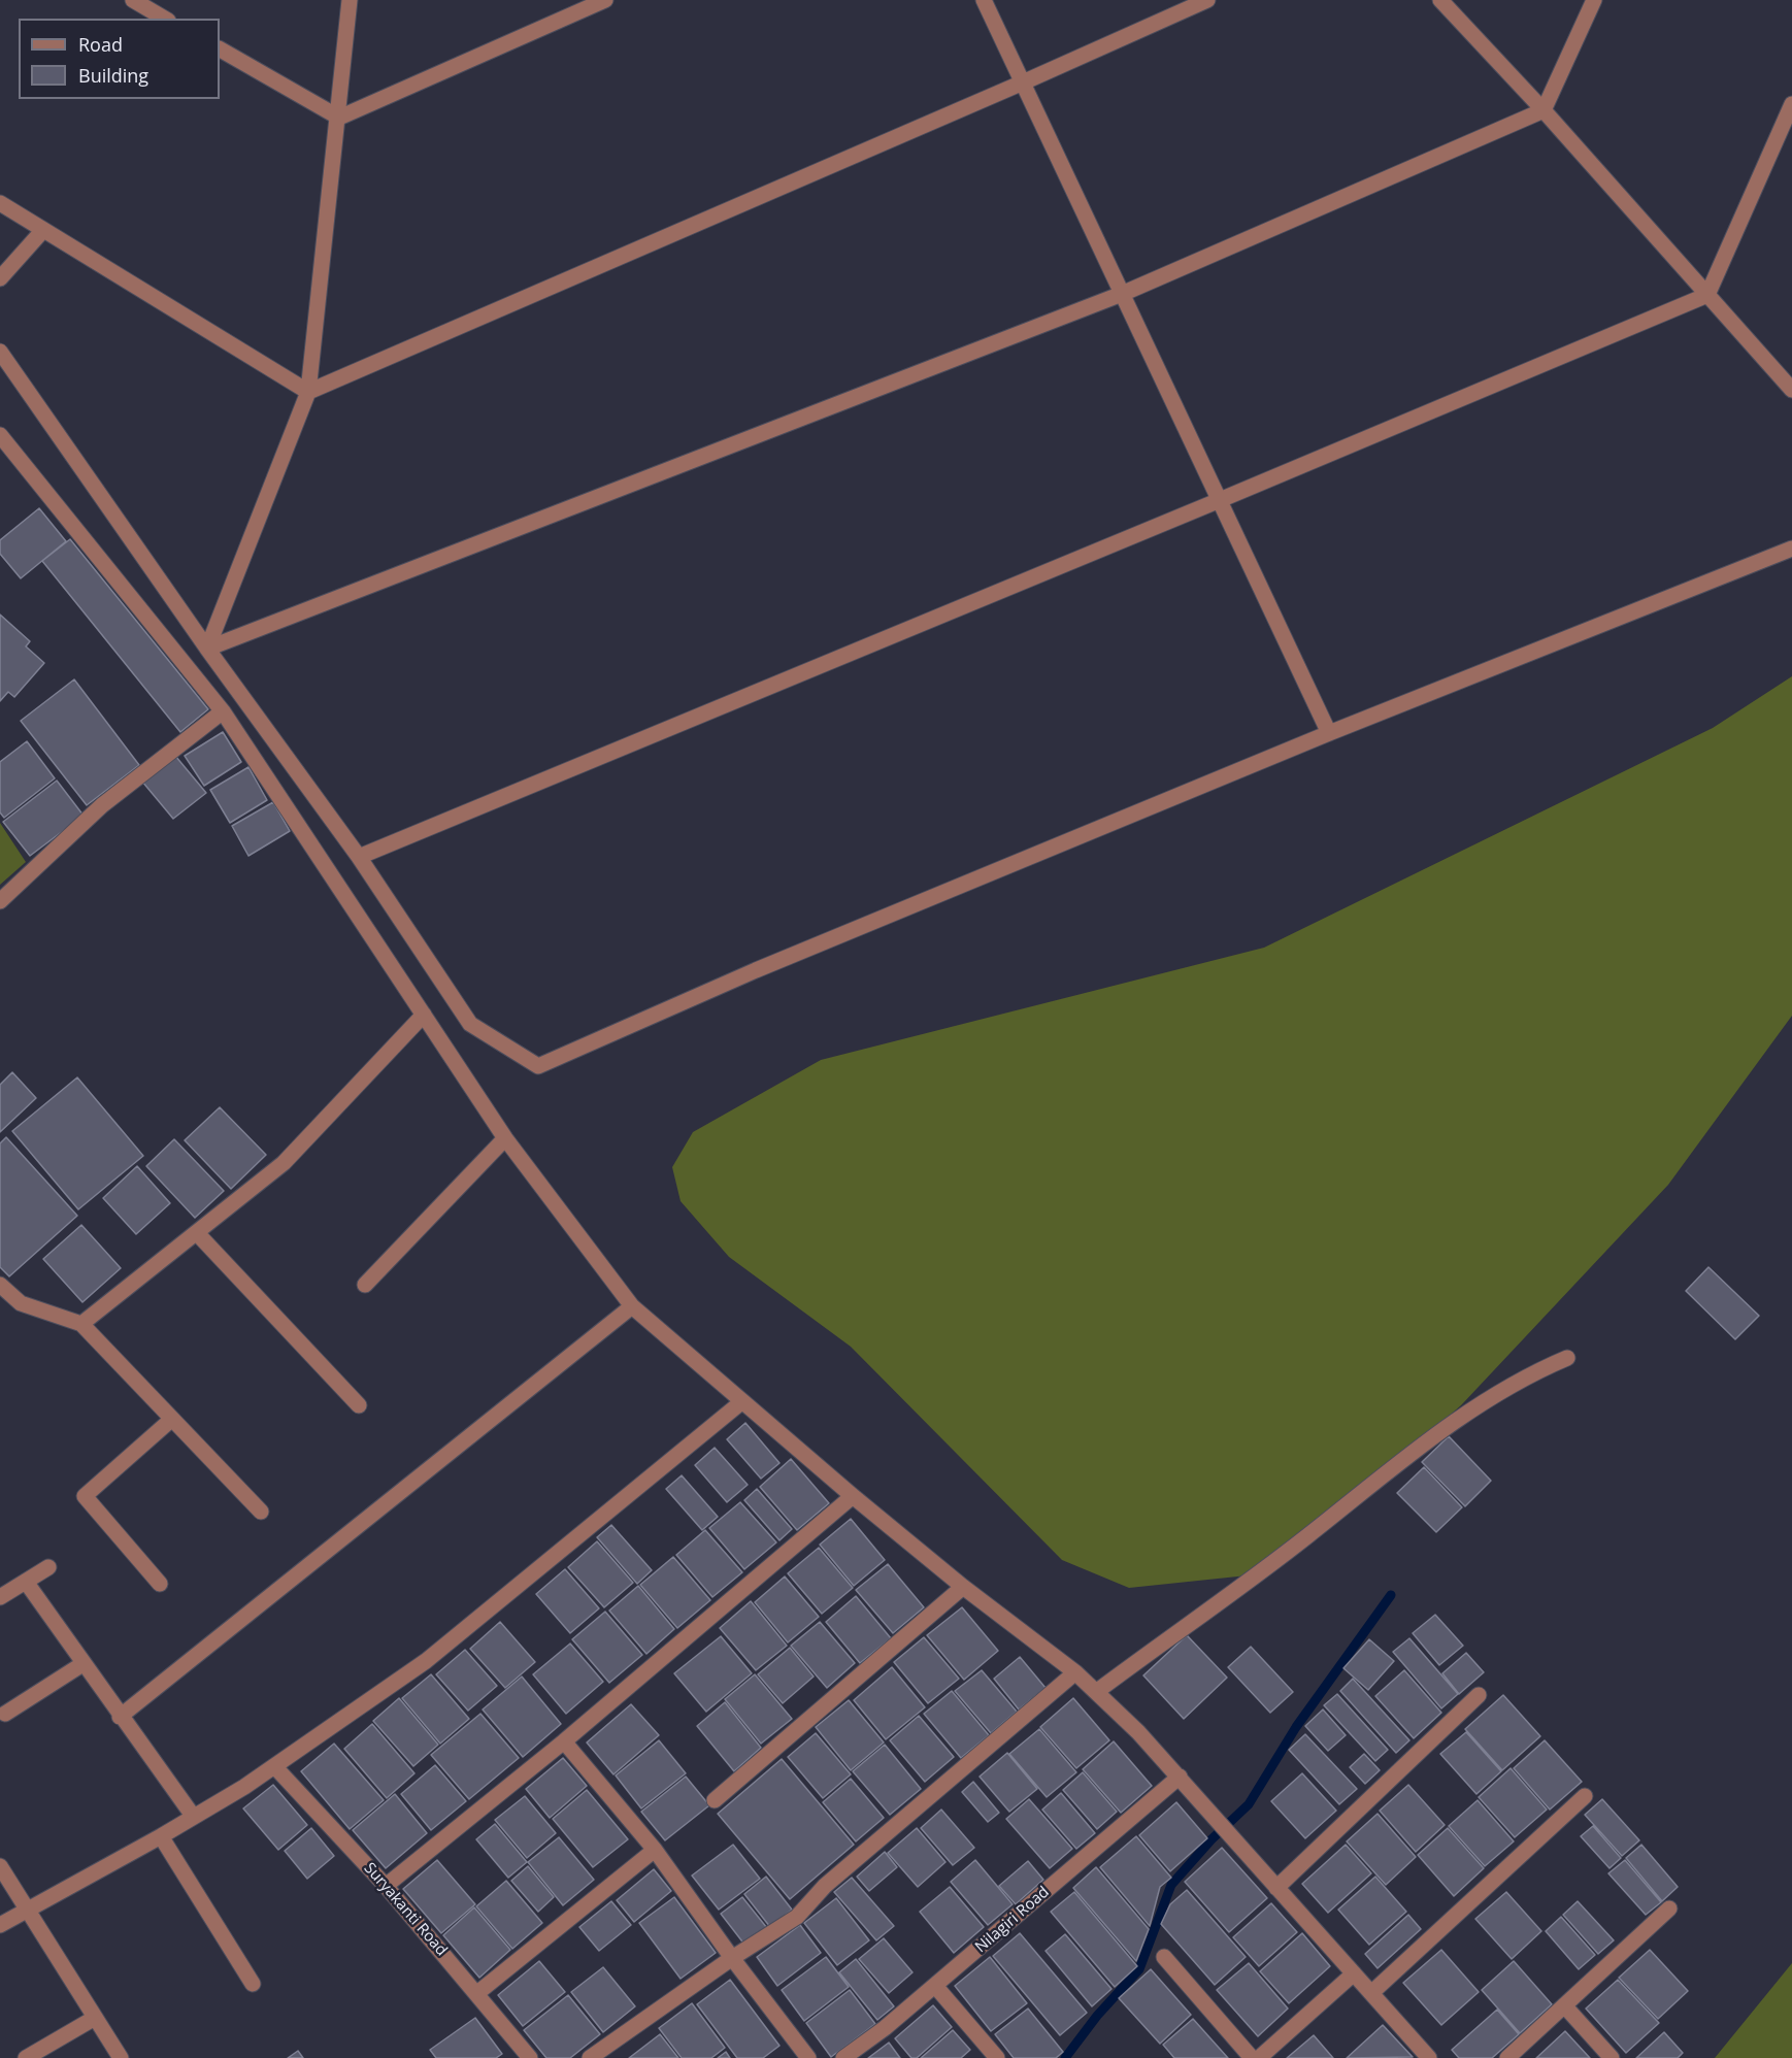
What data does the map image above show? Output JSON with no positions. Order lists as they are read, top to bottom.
{
  "streets": {
    "street": ["Suryakanti Road", "Nilagiri Road"]
  },
  "legend": ["Road", "Building"]
}
